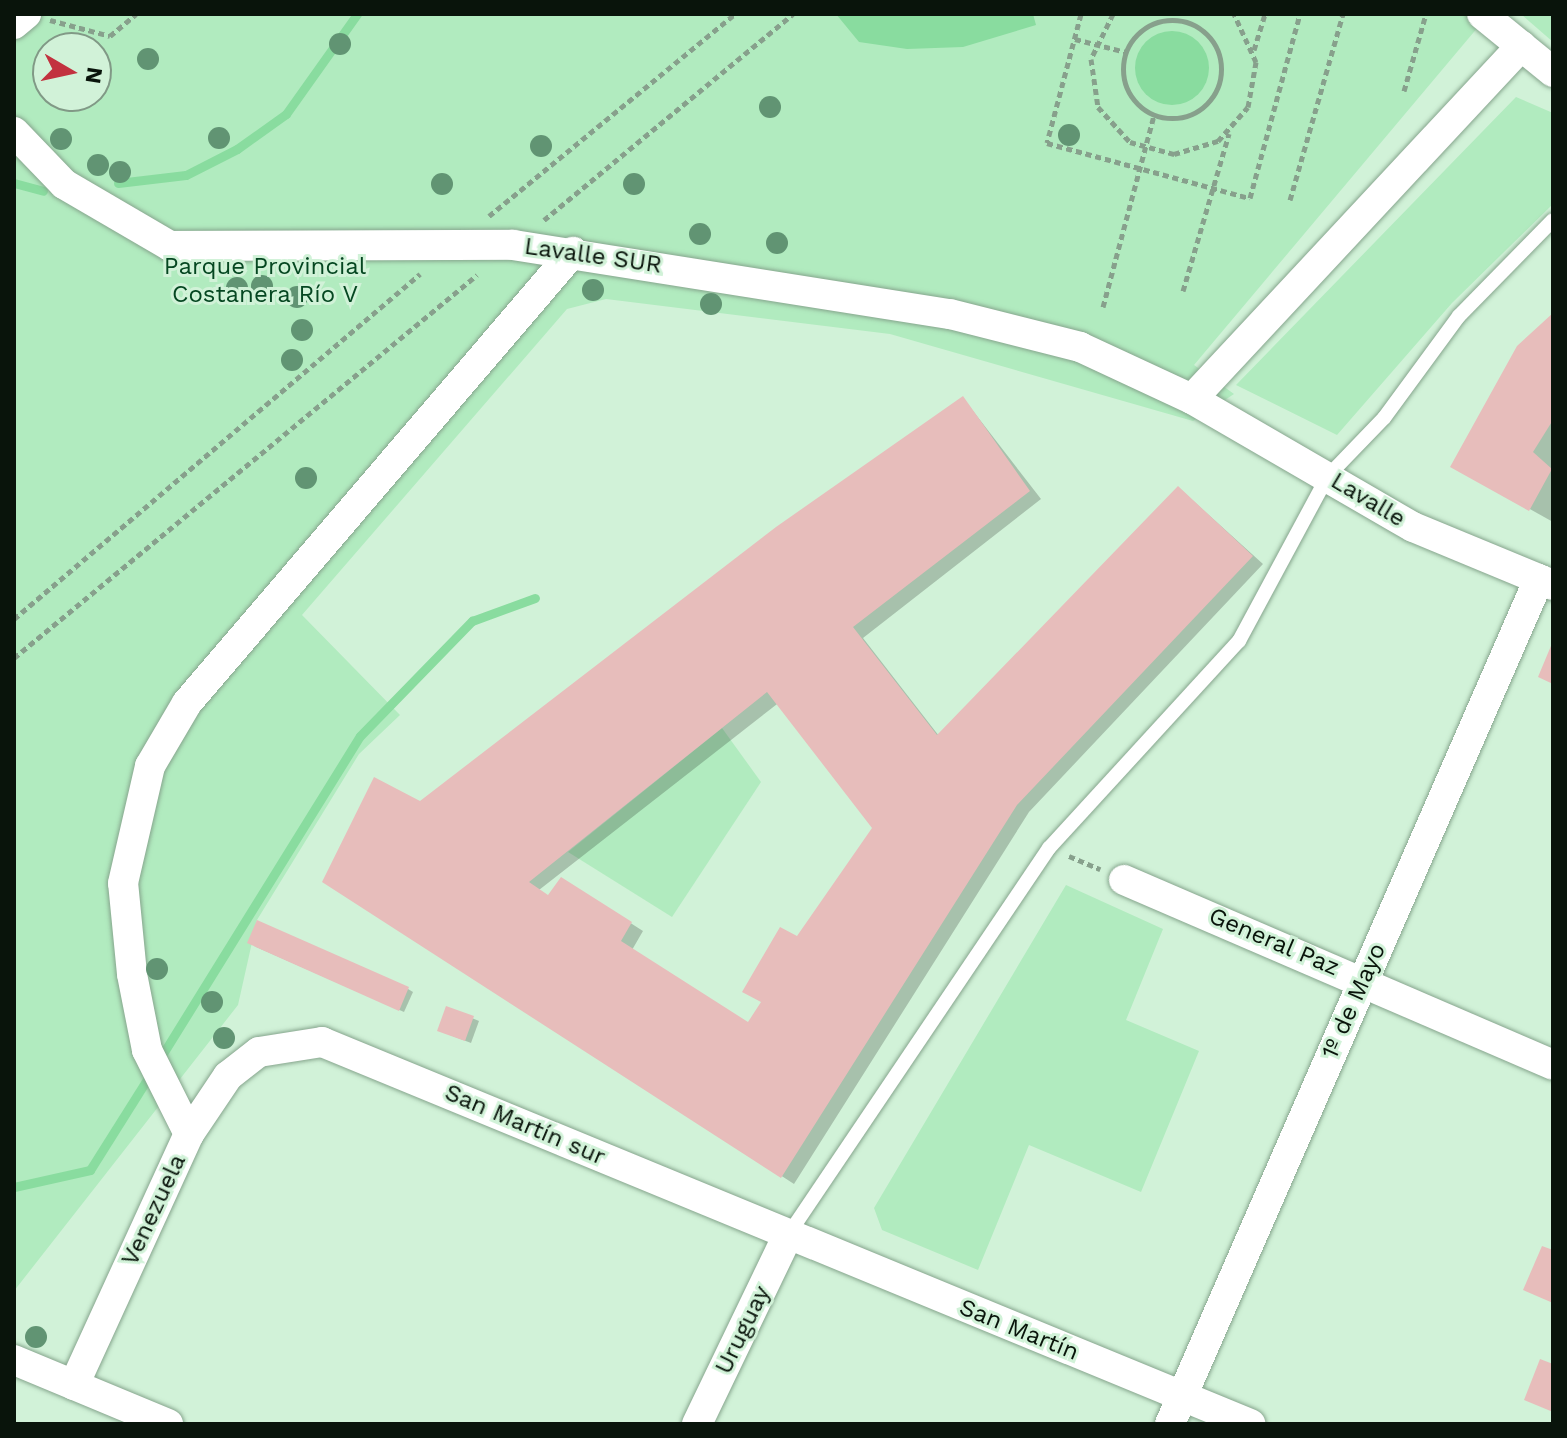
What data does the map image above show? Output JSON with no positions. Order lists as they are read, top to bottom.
{
  "streets": {
    "street": [
      "Lavalle SUR",
      "Lavalle",
      "General Paz",
      "1º de Mayo",
      "San Martín sur",
      "Venezuela",
      "Uruguay",
      "San Martín"
    ]
  },
  "crossings": [
    ["Lavalle SUR", "Lavalle"],
    ["Lavalle", "1º de Mayo"],
    ["General Paz", "1º de Mayo"],
    ["1º de Mayo", "San Martín"],
    ["San Martín sur", "Venezuela"],
    ["San Martín sur", "Uruguay"],
    ["San Martín sur", "San Martín"],
    ["Uruguay", "San Martín"]
  ],
  "parks": ["Parque Provincial Costanera Río V"],
  "north": "right"
}
